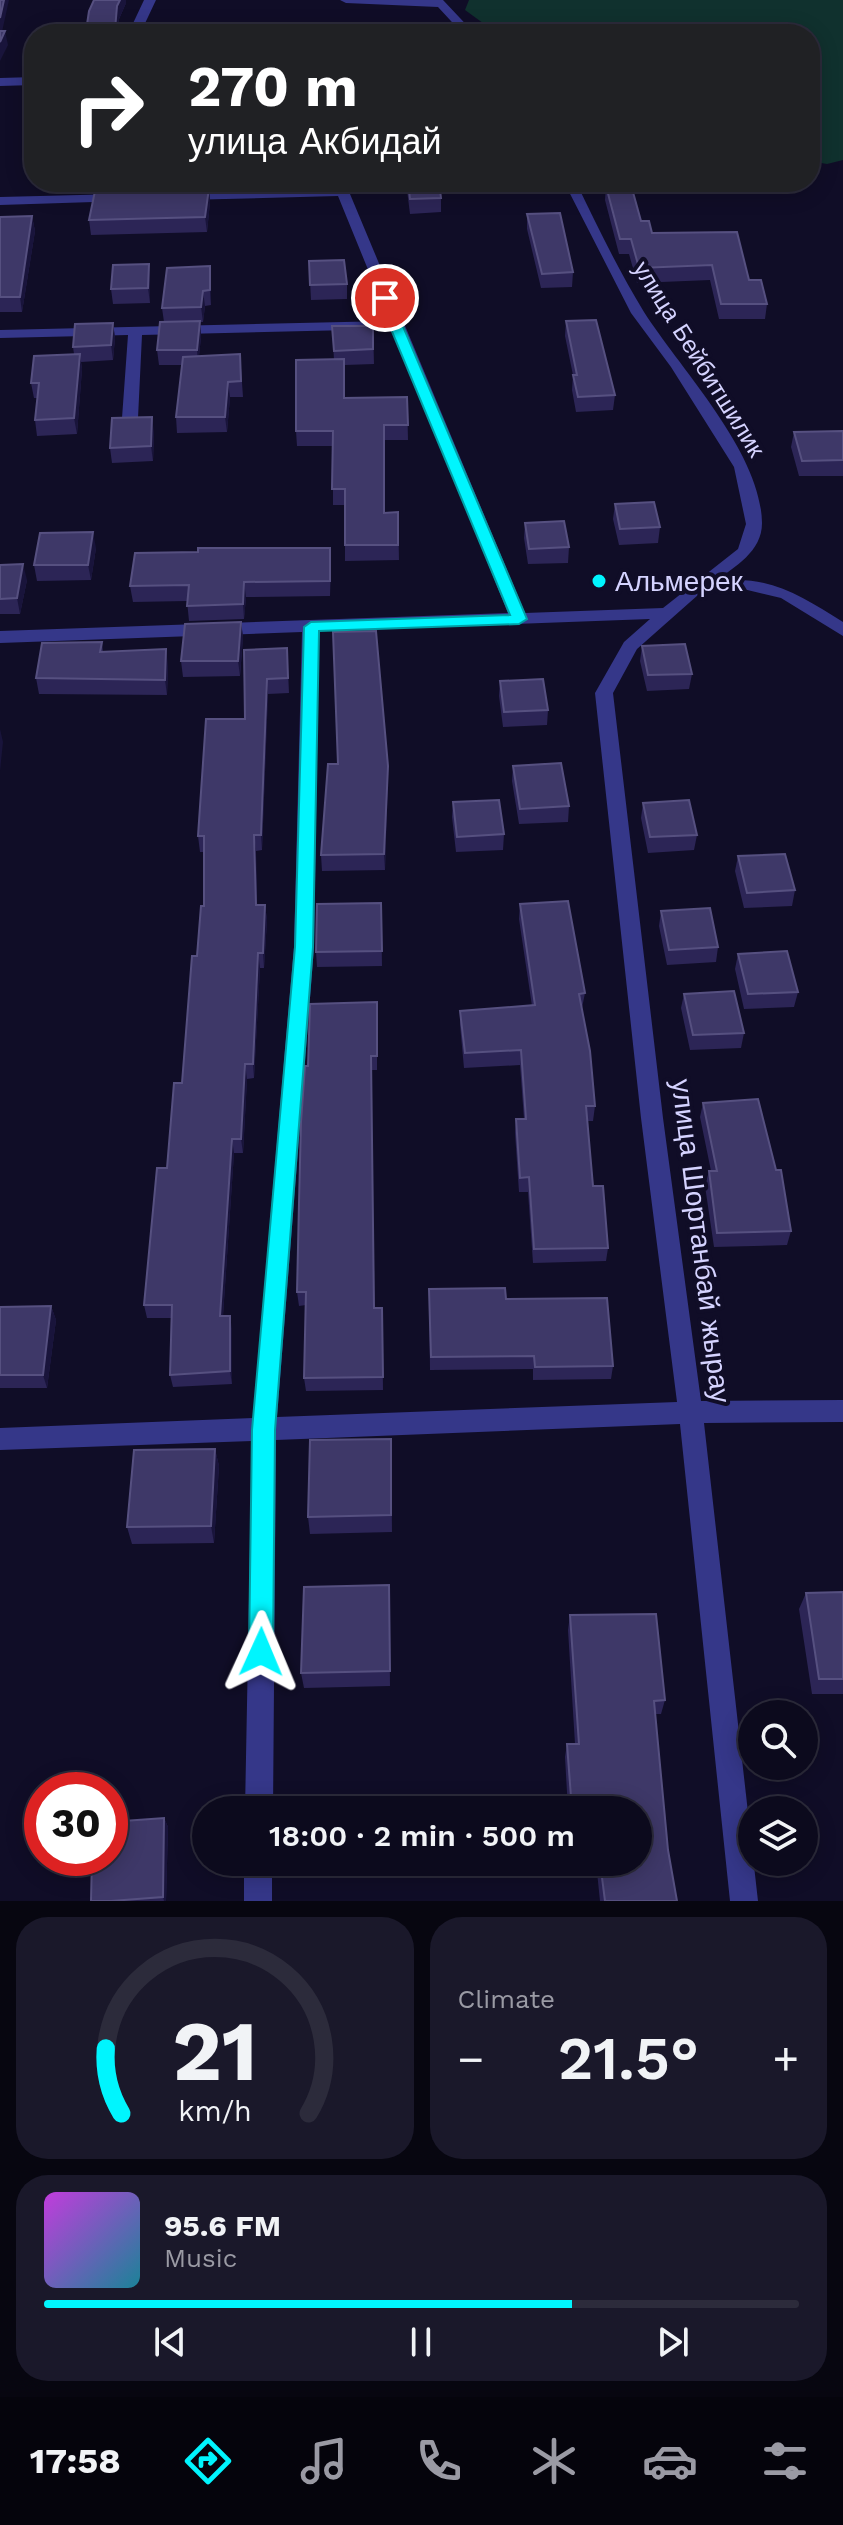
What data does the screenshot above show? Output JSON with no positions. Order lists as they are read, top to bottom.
{
  "streets": {
    "street": ["улица Бейбитшилик", "улица Шортанбай жырау"]
  },
  "crossings": [
    ["улица Бейбитшилик", "улица Шортанбай жырау"]
  ],
  "places": ["Альмерек"],
  "page": {
    "turn": ["270 m", "улица Акбидай"],
    "limit": "30",
    "trip": "18:00 · 2 min · 500 m",
    "tile": "Climate",
    "heat": ["−", "21.5°", "+"],
    "song": ["95.6 FM", "Music"],
    "tabs": "17:58",
    "gauge": ["21", "km/h"]
  }
}
